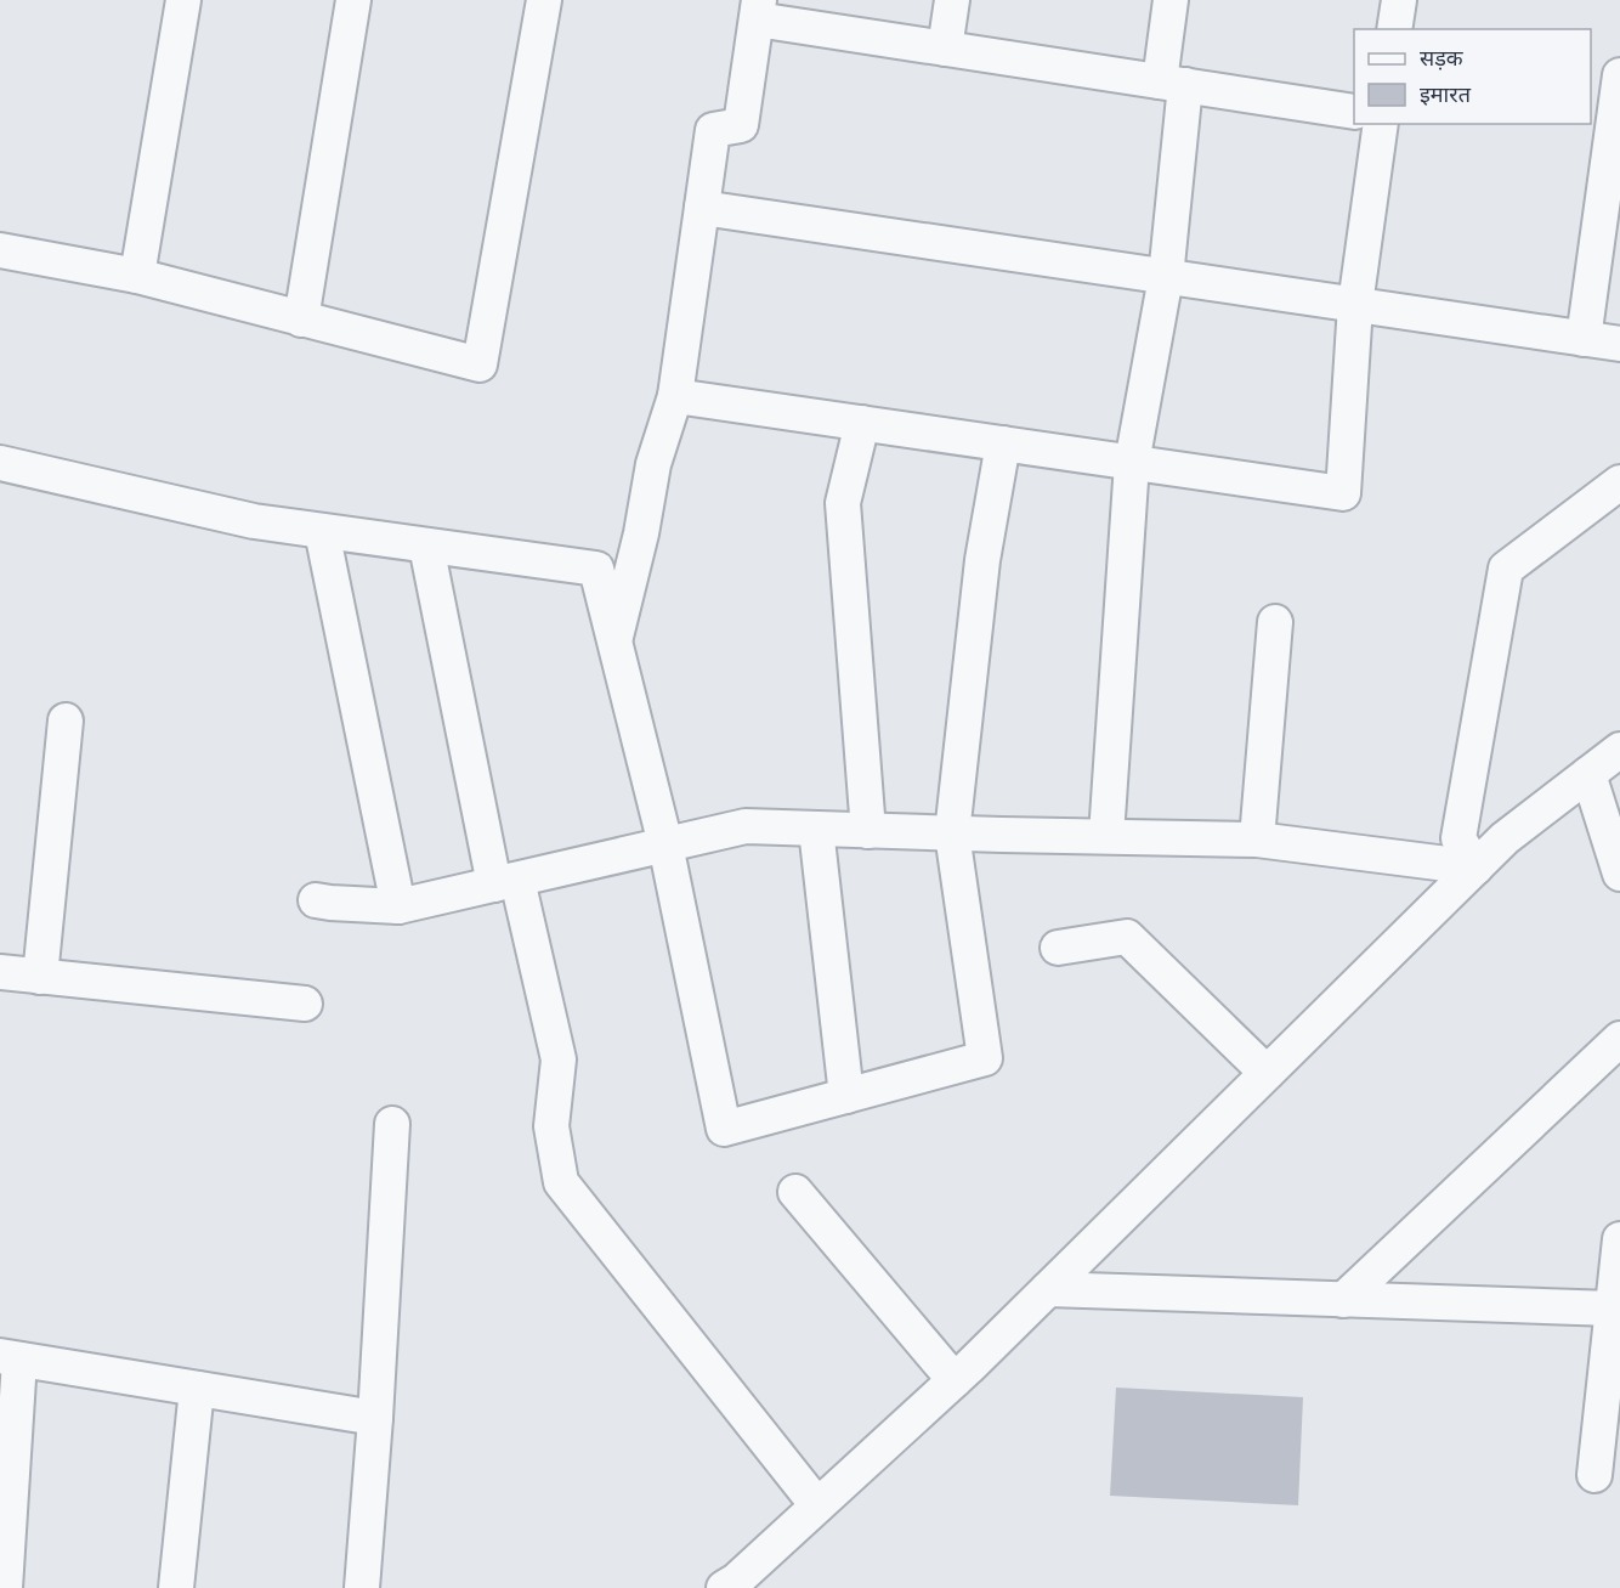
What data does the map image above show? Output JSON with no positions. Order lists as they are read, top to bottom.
{
  "legend": ["सड़क", "इमारत"]
}
